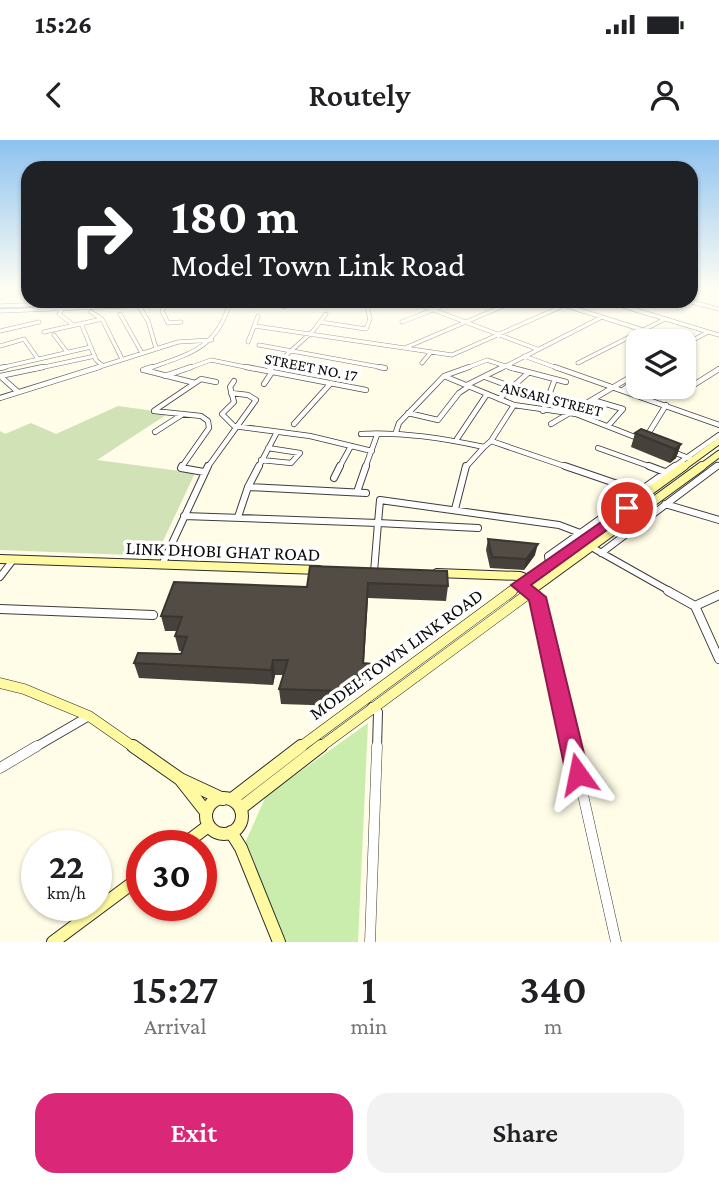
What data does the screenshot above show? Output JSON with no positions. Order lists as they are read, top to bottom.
{
  "streets": {
    "main road": ["LINK DHOBI GHAT ROAD", "MODEL TOWN LINK ROAD"],
    "street": ["STREET NO. 17", "ANSARI STREET"]
  },
  "page": {
    "status": "15:26",
    "header": "Routely",
    "turn": ["180 m", "Model Town Link Road"],
    "speed": "22 km/h",
    "limit": "30",
    "eta": [
      "15:27",
      "Arrival",
      "1",
      "min",
      "340",
      "m"
    ],
    "buttons": ["Exit", "Share"]
  }
}
